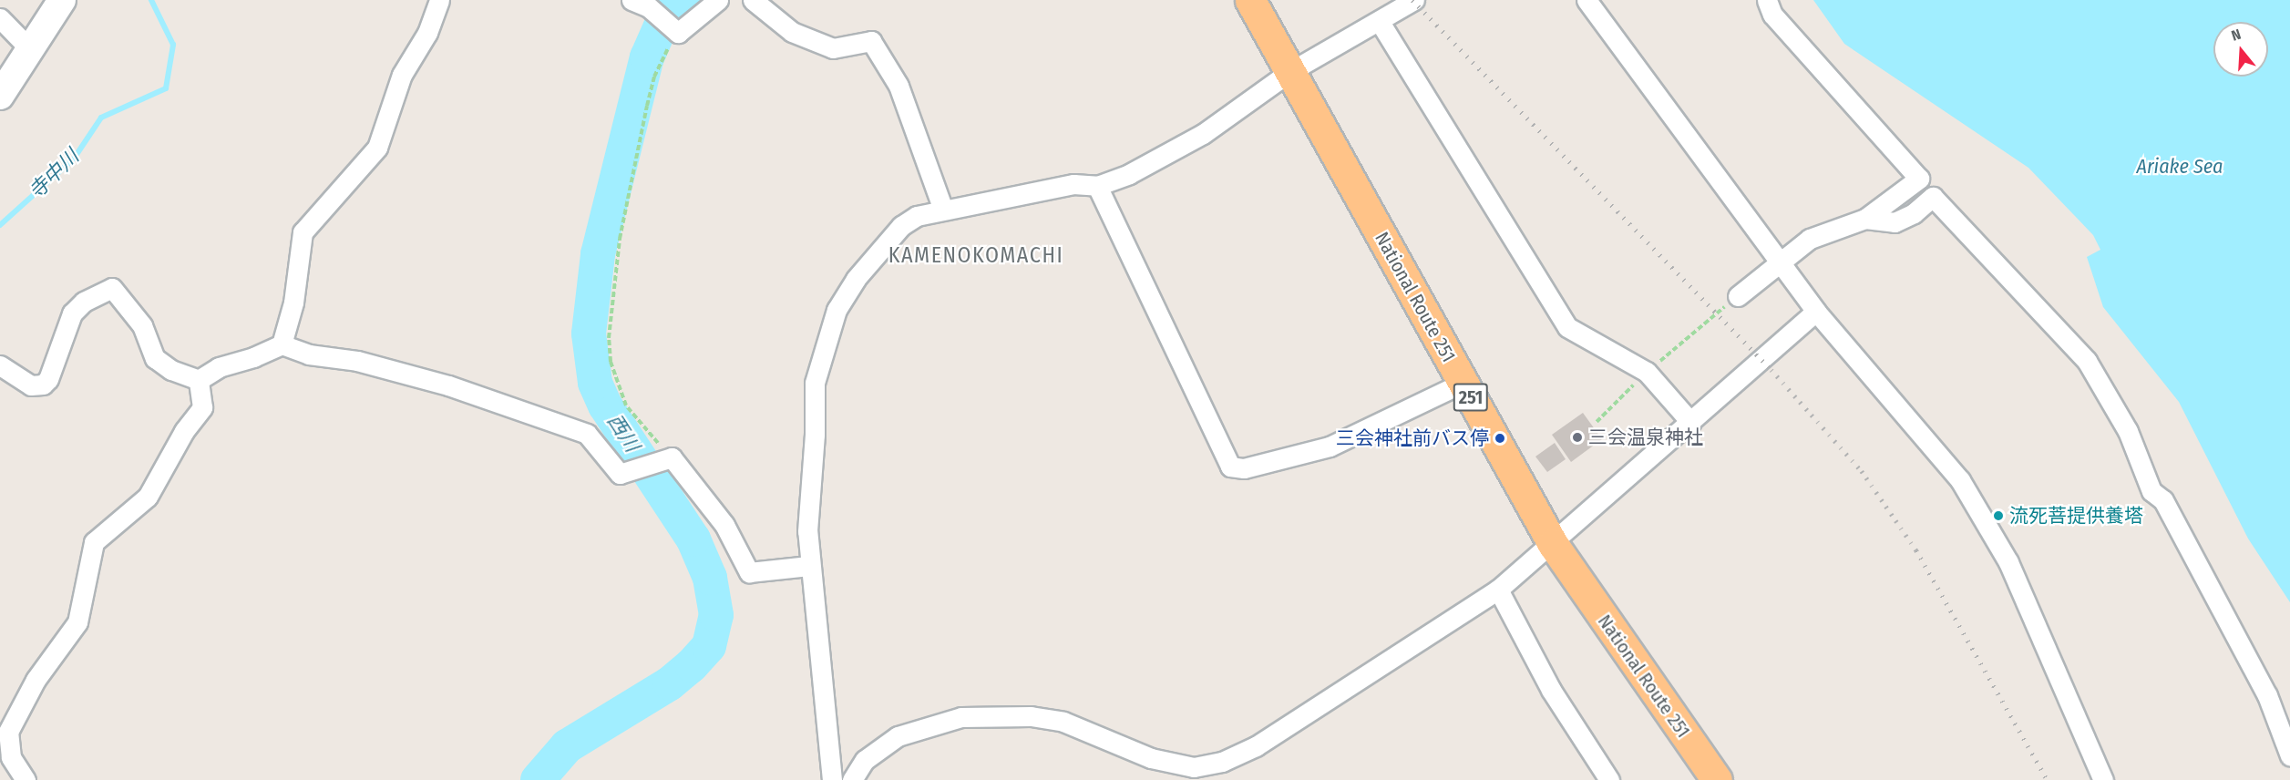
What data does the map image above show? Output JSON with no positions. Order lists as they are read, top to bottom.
{
  "streets": {
    "highway": ["National Route 251", "251"]
  },
  "districts": ["KAMENOKOMACHI"],
  "water": ["Ariake Sea", "寺中川", "西川"],
  "places": ["三会温泉神社", "三会神社前バス停", "流死菩提供養塔"],
  "north": "top"
}
